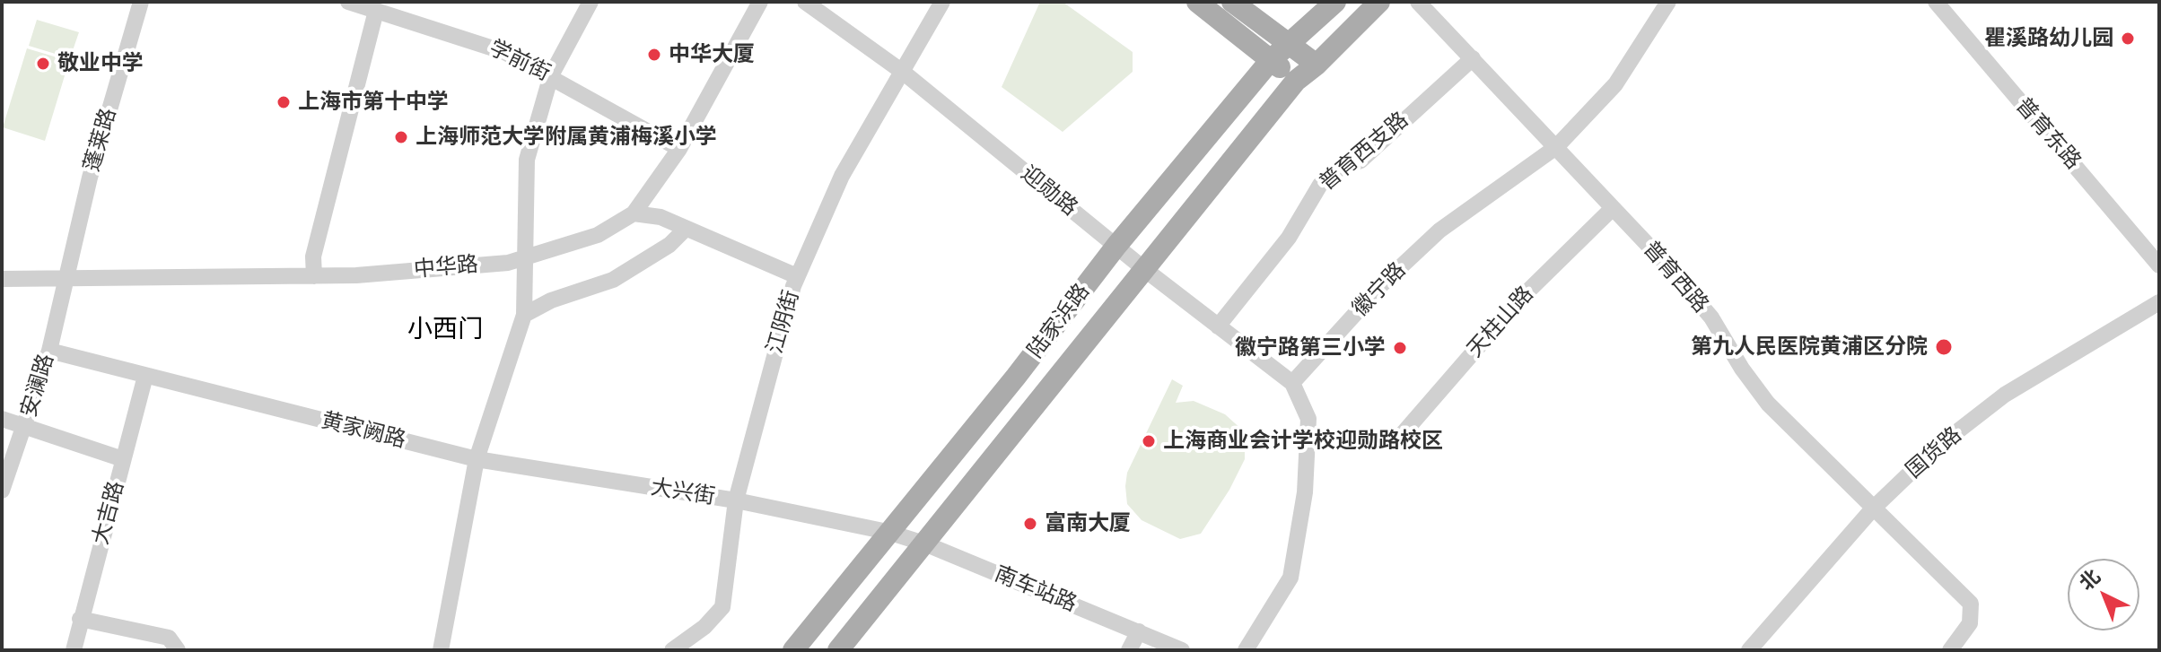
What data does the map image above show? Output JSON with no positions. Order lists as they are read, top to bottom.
{
  "streets": {
    "main road": ["陆家浜路"],
    "street": [
      "学前街",
      "普育东路",
      "蓬莱路",
      "普育西支路",
      "迎勋路",
      "中华路",
      "普育西路",
      "徽宁路",
      "江阴街",
      "天柱山路",
      "安澜路",
      "黄家阙路",
      "国货路",
      "大兴街",
      "大吉路",
      "南车站路"
    ]
  },
  "crossings": [
    ["学前街", "中华路"],
    ["蓬莱路", "中华路"],
    ["蓬莱路", "安澜路"],
    ["普育西支路", "迎勋路"],
    ["普育西支路", "普育西路"],
    ["迎勋路", "徽宁路"],
    ["迎勋路", "陆家浜路"],
    ["迎勋路", "江阴街"],
    ["中华路", "安澜路"],
    ["普育西路", "徽宁路"],
    ["普育西路", "天柱山路"],
    ["普育西路", "国货路"],
    ["陆家浜路", "大兴街"],
    ["陆家浜路", "南车站路"],
    ["江阴街", "大兴街"],
    ["安澜路", "黄家阙路"],
    ["黄家阙路", "大兴街"],
    ["黄家阙路", "大吉路"],
    ["大兴街", "南车站路"]
  ],
  "districts": ["小西门"],
  "places": [
    "瞿溪路幼儿园",
    "中华大厦",
    "敬业中学",
    "上海市第十中学",
    "上海师范大学附属黄浦梅溪小学",
    "第九人民医院黄浦区分院",
    "徽宁路第三小学",
    "上海商业会计学校迎勋路校区",
    "富南大厦"
  ],
  "north": "top left"
}
